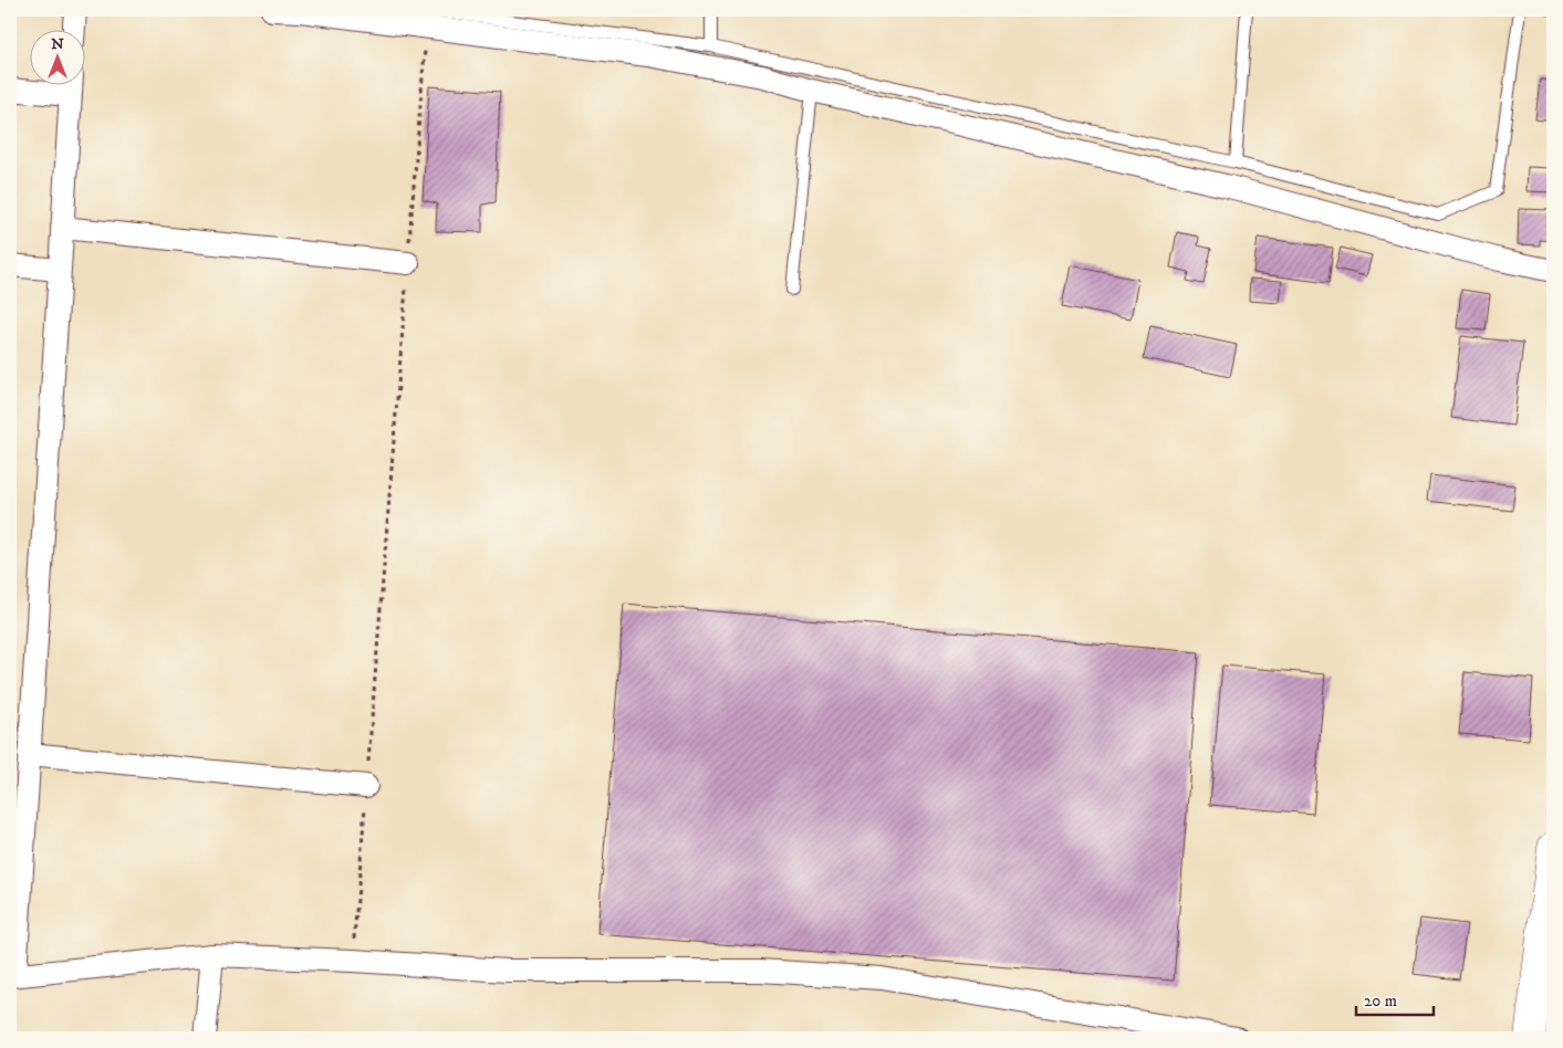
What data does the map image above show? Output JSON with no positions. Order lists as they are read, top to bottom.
{
  "scale_bar": "20 m",
  "north": "top"
}
